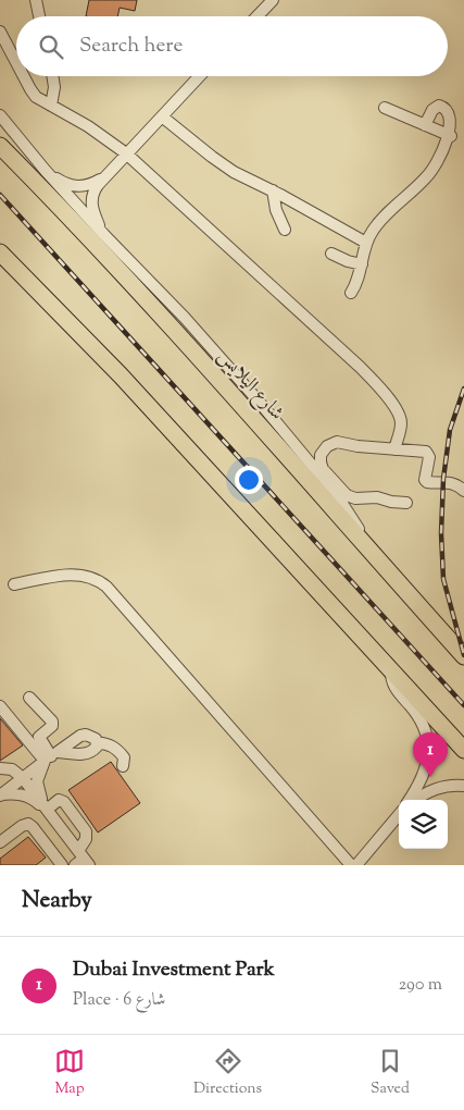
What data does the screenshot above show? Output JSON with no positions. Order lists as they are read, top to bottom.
{
  "streets": {
    "highway": ["شارع اليلايس"]
  },
  "page": {
    "search": "Search here",
    "pins": "1",
    "heading": "Nearby",
    "list": [
      {
        "mark": "1",
        "name": "Dubai Investment Park",
        "note": "Place · شارع 6",
        "value": "290 m"
      }
    ],
    "nav": ["Map", "Directions", "Saved"]
  }
}
